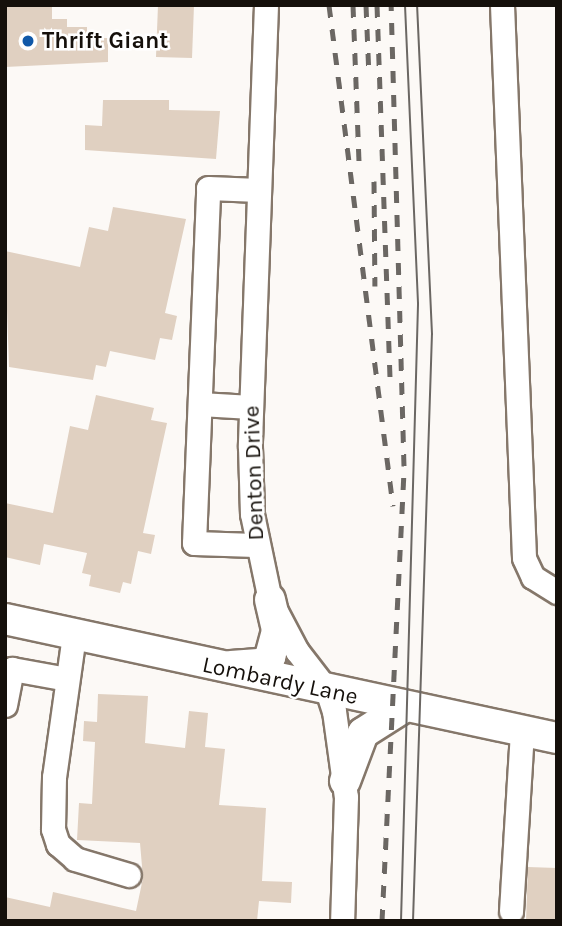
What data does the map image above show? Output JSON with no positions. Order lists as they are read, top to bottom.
{
  "streets": {
    "main road": ["Lombardy Lane"],
    "street": ["Denton Drive"]
  },
  "crossings": [
    ["Denton Drive", "Lombardy Lane"]
  ],
  "places": ["Thrift Giant"]
}
